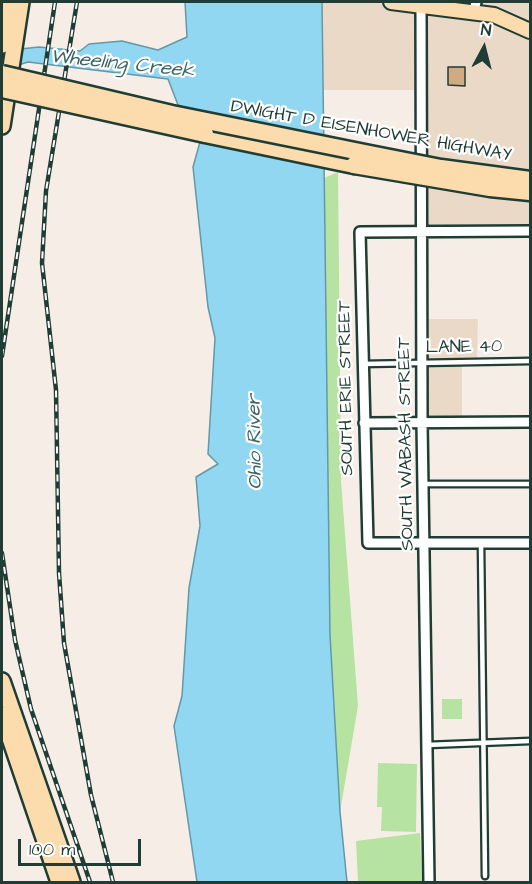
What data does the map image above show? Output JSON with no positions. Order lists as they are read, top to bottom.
{
  "streets": {
    "highway": ["DWIGHT D EISENHOWER HIGHWAY"],
    "street": ["SOUTH ERIE STREET", "SOUTH WABASH STREET"],
    "lane": ["LANE 40"]
  },
  "crossings": [
    ["LANE 40", "SOUTH ERIE STREET"],
    ["LANE 40", "SOUTH WABASH STREET"],
    ["SOUTH ERIE STREET", "SOUTH WABASH STREET"]
  ],
  "water": ["Wheeling Creek", "Ohio River"],
  "scale_bar": "100 m",
  "north": "top"
}
